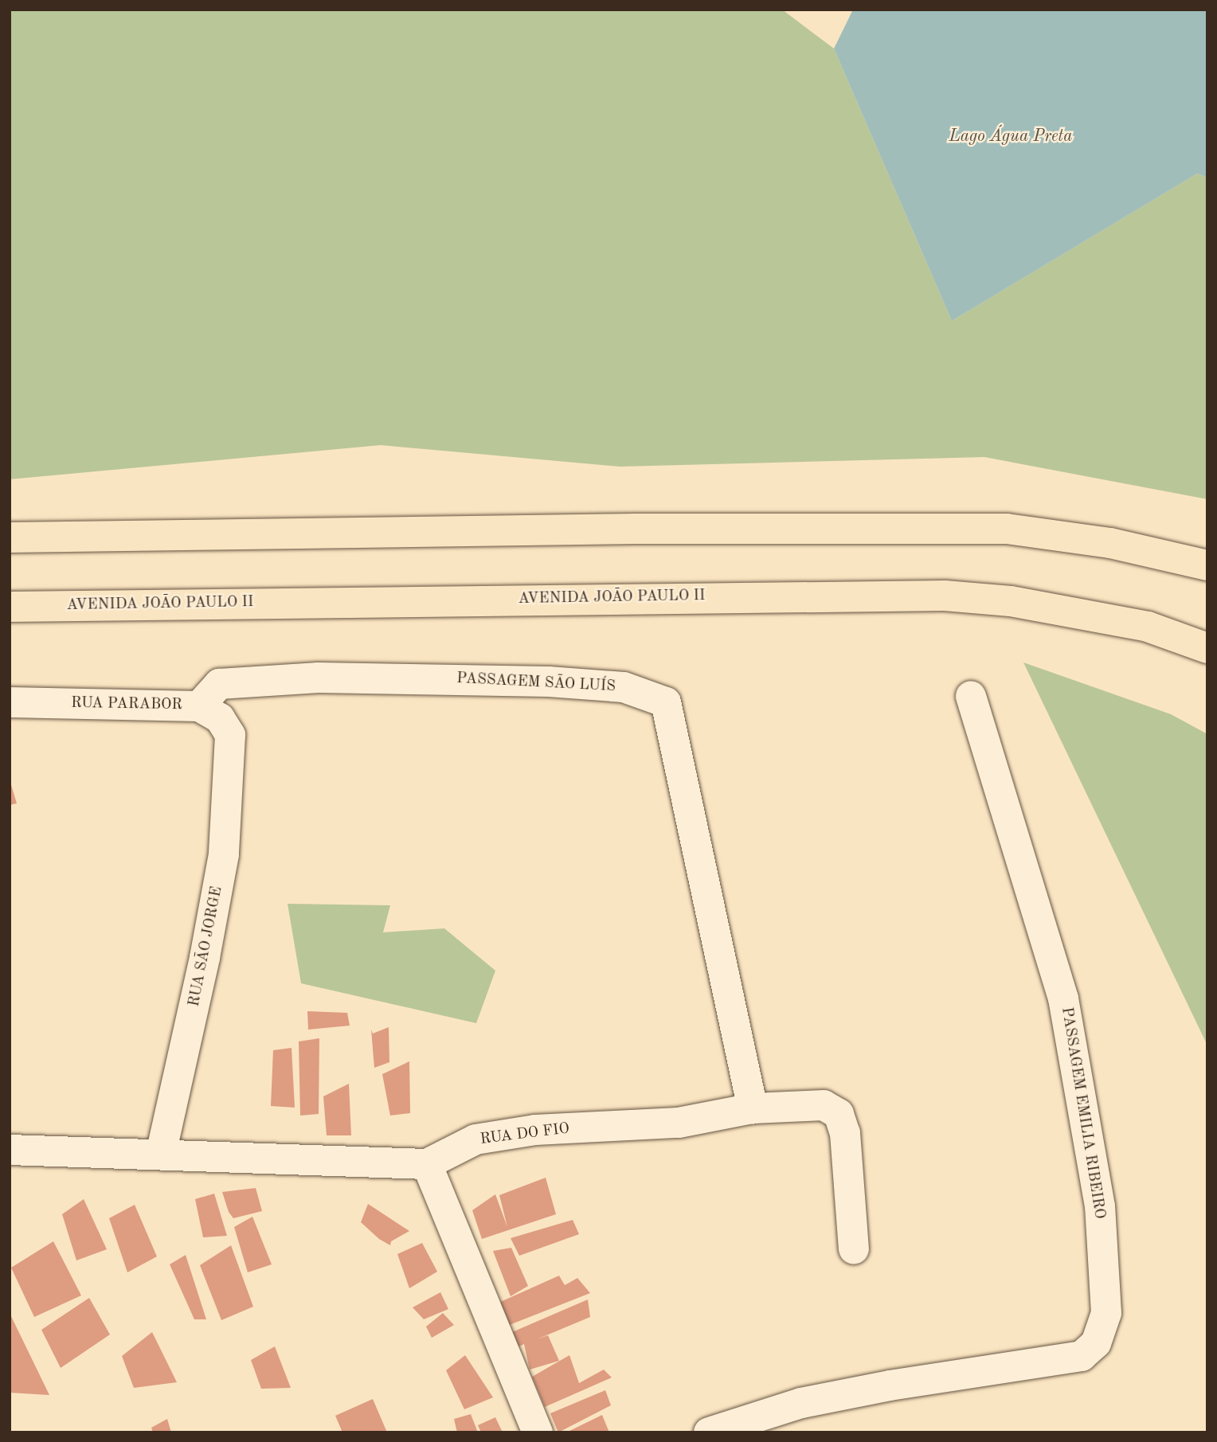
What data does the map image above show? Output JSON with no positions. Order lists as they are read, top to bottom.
{
  "streets": {
    "main road": ["AVENIDA JOÃO PAULO II"],
    "street": [
      "PASSAGEM SÃO LUÍS",
      "RUA PARABOR",
      "RUA SÃO JORGE",
      "PASSAGEM EMILIA RIBEIRO",
      "RUA DO FIO"
    ]
  },
  "crossings": [
    ["PASSAGEM SÃO LUÍS", "RUA PARABOR"],
    ["PASSAGEM SÃO LUÍS", "RUA DO FIO"],
    ["RUA PARABOR", "RUA SÃO JORGE"],
    ["RUA SÃO JORGE", "RUA DO FIO"]
  ],
  "water": ["Lago Água Preta"]
}
